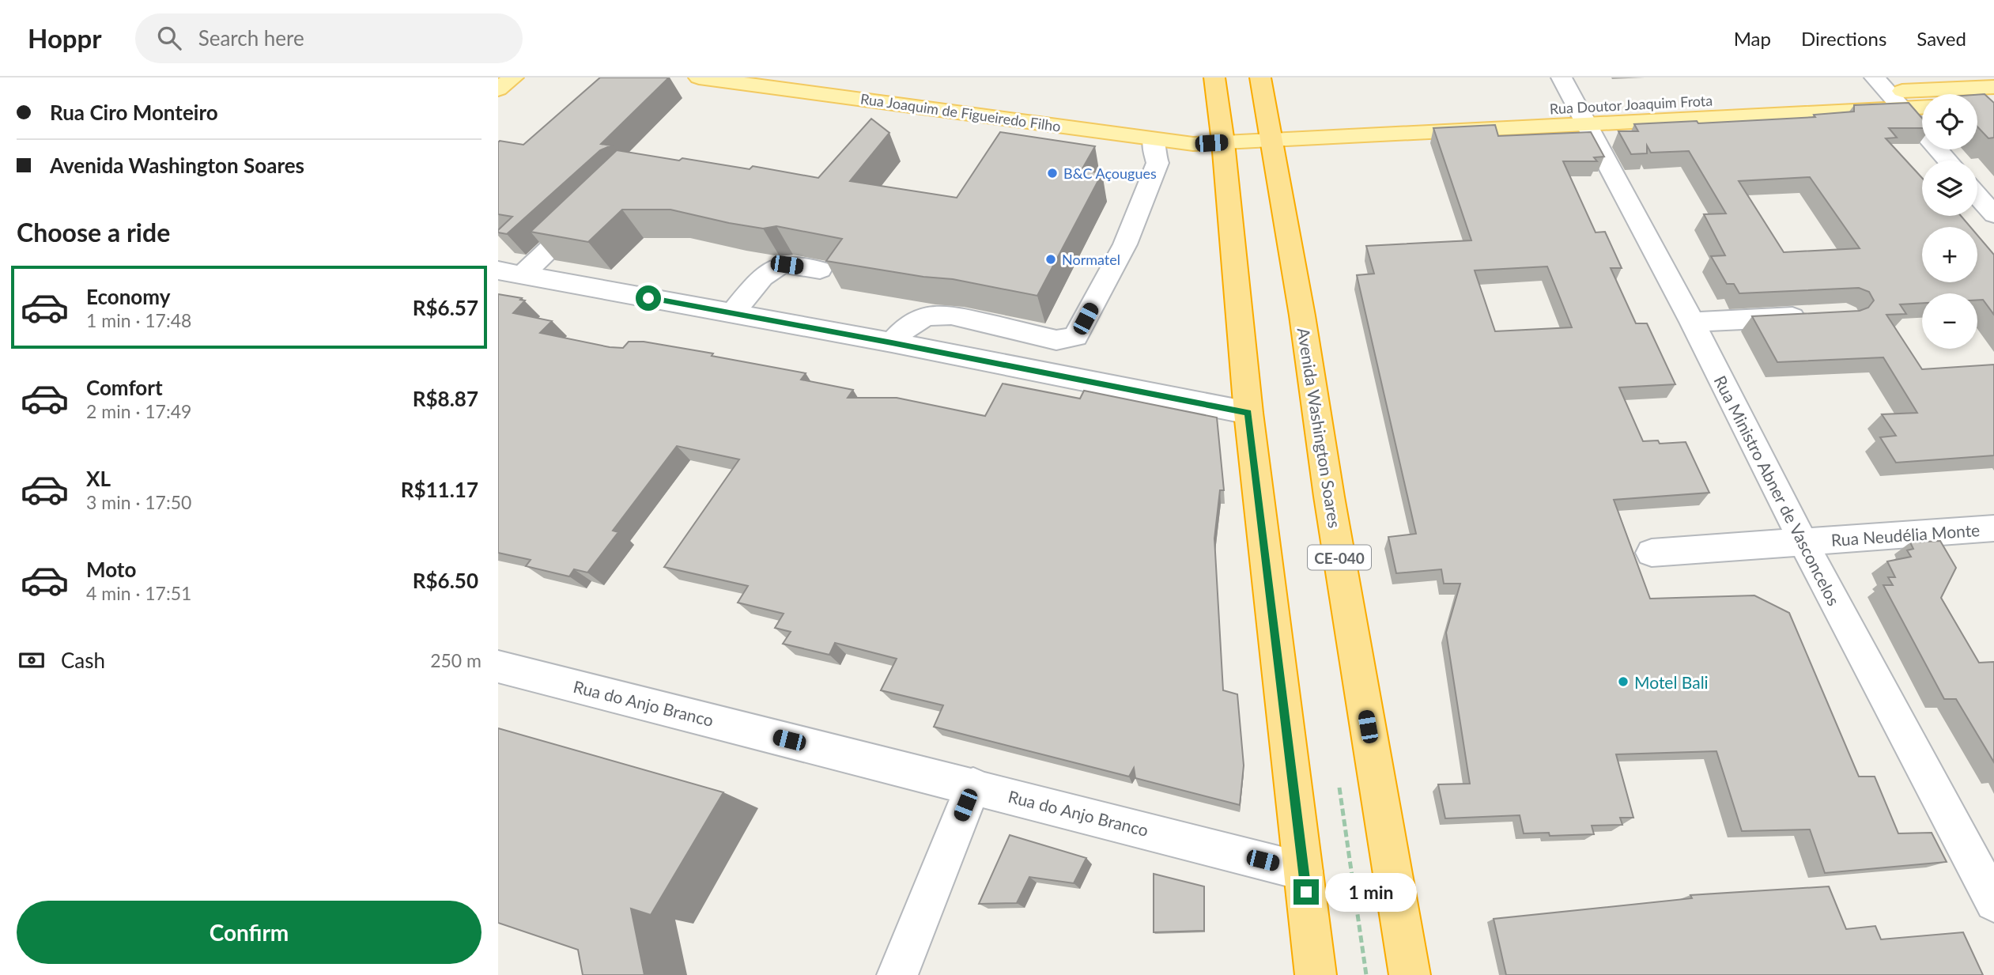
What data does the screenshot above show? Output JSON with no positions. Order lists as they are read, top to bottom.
{
  "streets": {
    "highway": ["Avenida Washington Soares", "CE-040"],
    "main road": ["Rua Doutor Joaquim Frota", "Rua Joaquim de Figueiredo Filho"],
    "street": ["Rua Ministro Abner de Vasconcelos", "Rua Neudélia Monte", "Rua do Anjo Branco"]
  },
  "crossings": [
    ["Rua Doutor Joaquim Frota", "Rua Joaquim de Figueiredo Filho"],
    ["Rua Doutor Joaquim Frota", "Avenida Washington Soares"],
    ["Rua Doutor Joaquim Frota", "Rua Ministro Abner de Vasconcelos"],
    ["Rua Ministro Abner de Vasconcelos", "Rua Neudélia Monte"]
  ],
  "places": ["B&C Açougues", "Normatel", "Motel Bali"],
  "page": {
    "header": "Hoppr",
    "search": "Search here",
    "nav": ["Map", "Directions", "Saved"],
    "banner": ["Rua Ciro Monteiro", "Avenida Washington Soares"],
    "map_buttons": ["+", "−"],
    "heading": "Choose a ride",
    "list": [
      {
        "name": "Economy",
        "note": "1 min · 17:48",
        "value": "R$6.57"
      },
      {
        "name": "Comfort",
        "note": "2 min · 17:49",
        "value": "R$8.87"
      },
      {
        "name": "XL",
        "note": "3 min · 17:50",
        "value": "R$11.17"
      },
      {
        "name": "Moto",
        "note": "4 min · 17:51",
        "value": "R$6.50"
      }
    ],
    "pay": ["Cash", "250 m"],
    "bubble": "1 min",
    "buttons": "Confirm"
  }
}
